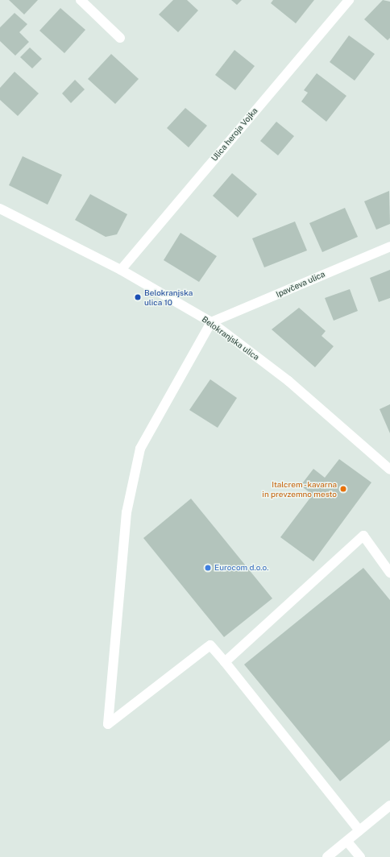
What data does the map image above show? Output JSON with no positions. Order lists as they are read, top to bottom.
{
  "streets": {
    "street": ["Ulica heroja Vojka", "Ipavčeva ulica", "Belokranjska ulica"]
  },
  "crossings": [
    ["Ulica heroja Vojka", "Belokranjska ulica"],
    ["Ipavčeva ulica", "Belokranjska ulica"]
  ],
  "places": ["Belokranjska ulica 10", "Italcrem - kavarna in prevzemno mesto", "Eurocom d.o.o."]
}
